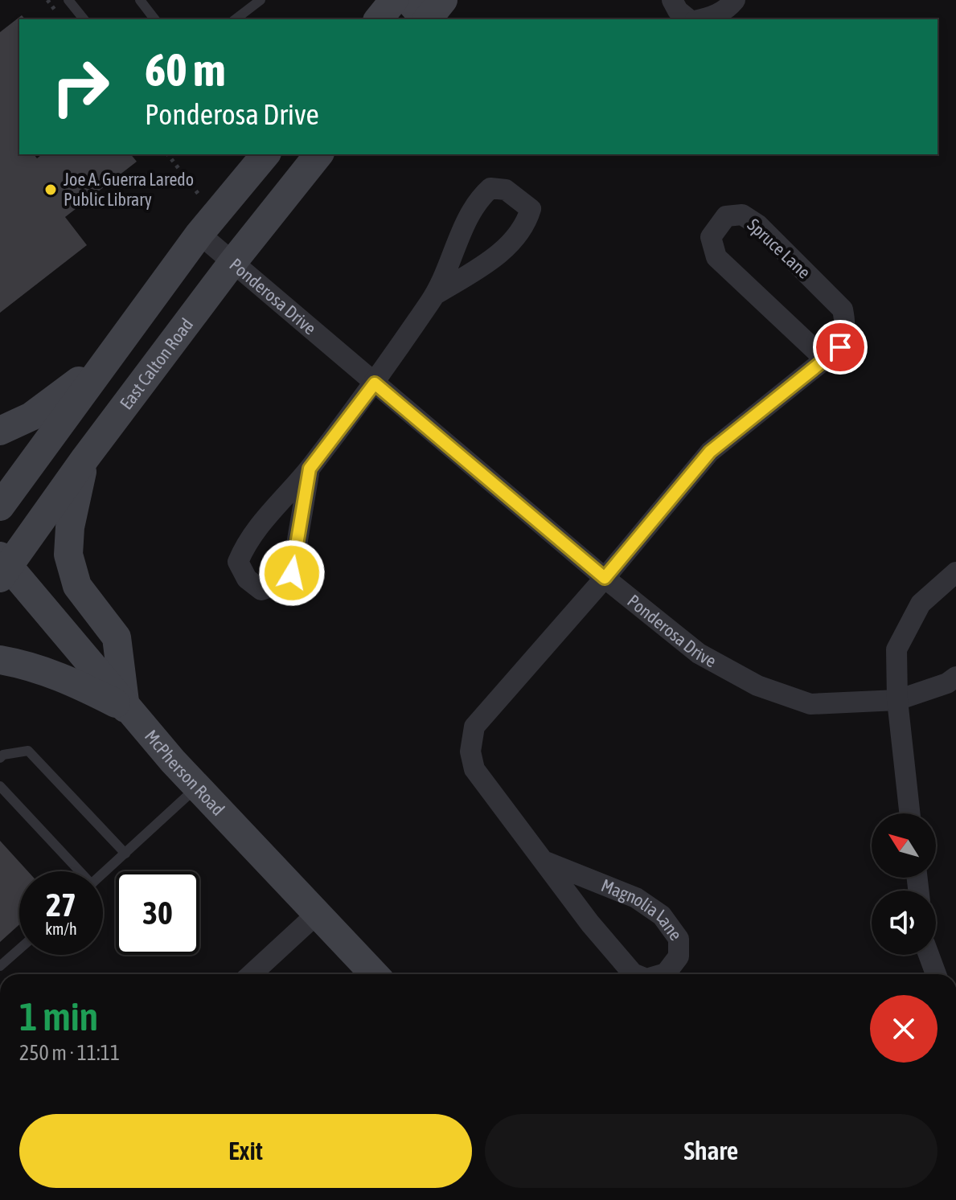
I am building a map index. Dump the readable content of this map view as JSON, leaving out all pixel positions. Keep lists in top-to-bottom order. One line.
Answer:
{"streets":{"main road":["East Calton Road","McPherson Road"],"street":["Spruce Lane","Ponderosa Drive","Magnolia Lane"]},"crossings":[["Spruce Lane","Ponderosa Drive"],["Spruce Lane","Magnolia Lane"],["Ponderosa Drive","East Calton Road"],["Ponderosa Drive","Magnolia Lane"],["East Calton Road","McPherson Road"]],"places":["Joe A. Guerra Laredo Public Library"],"north":"top left","page":{"turn":["60 m","Ponderosa Drive"],"speed":"27 km/h","limit":"30","heading":["1 min","250 m · 11:11"],"buttons":["Exit","Share"]}}
